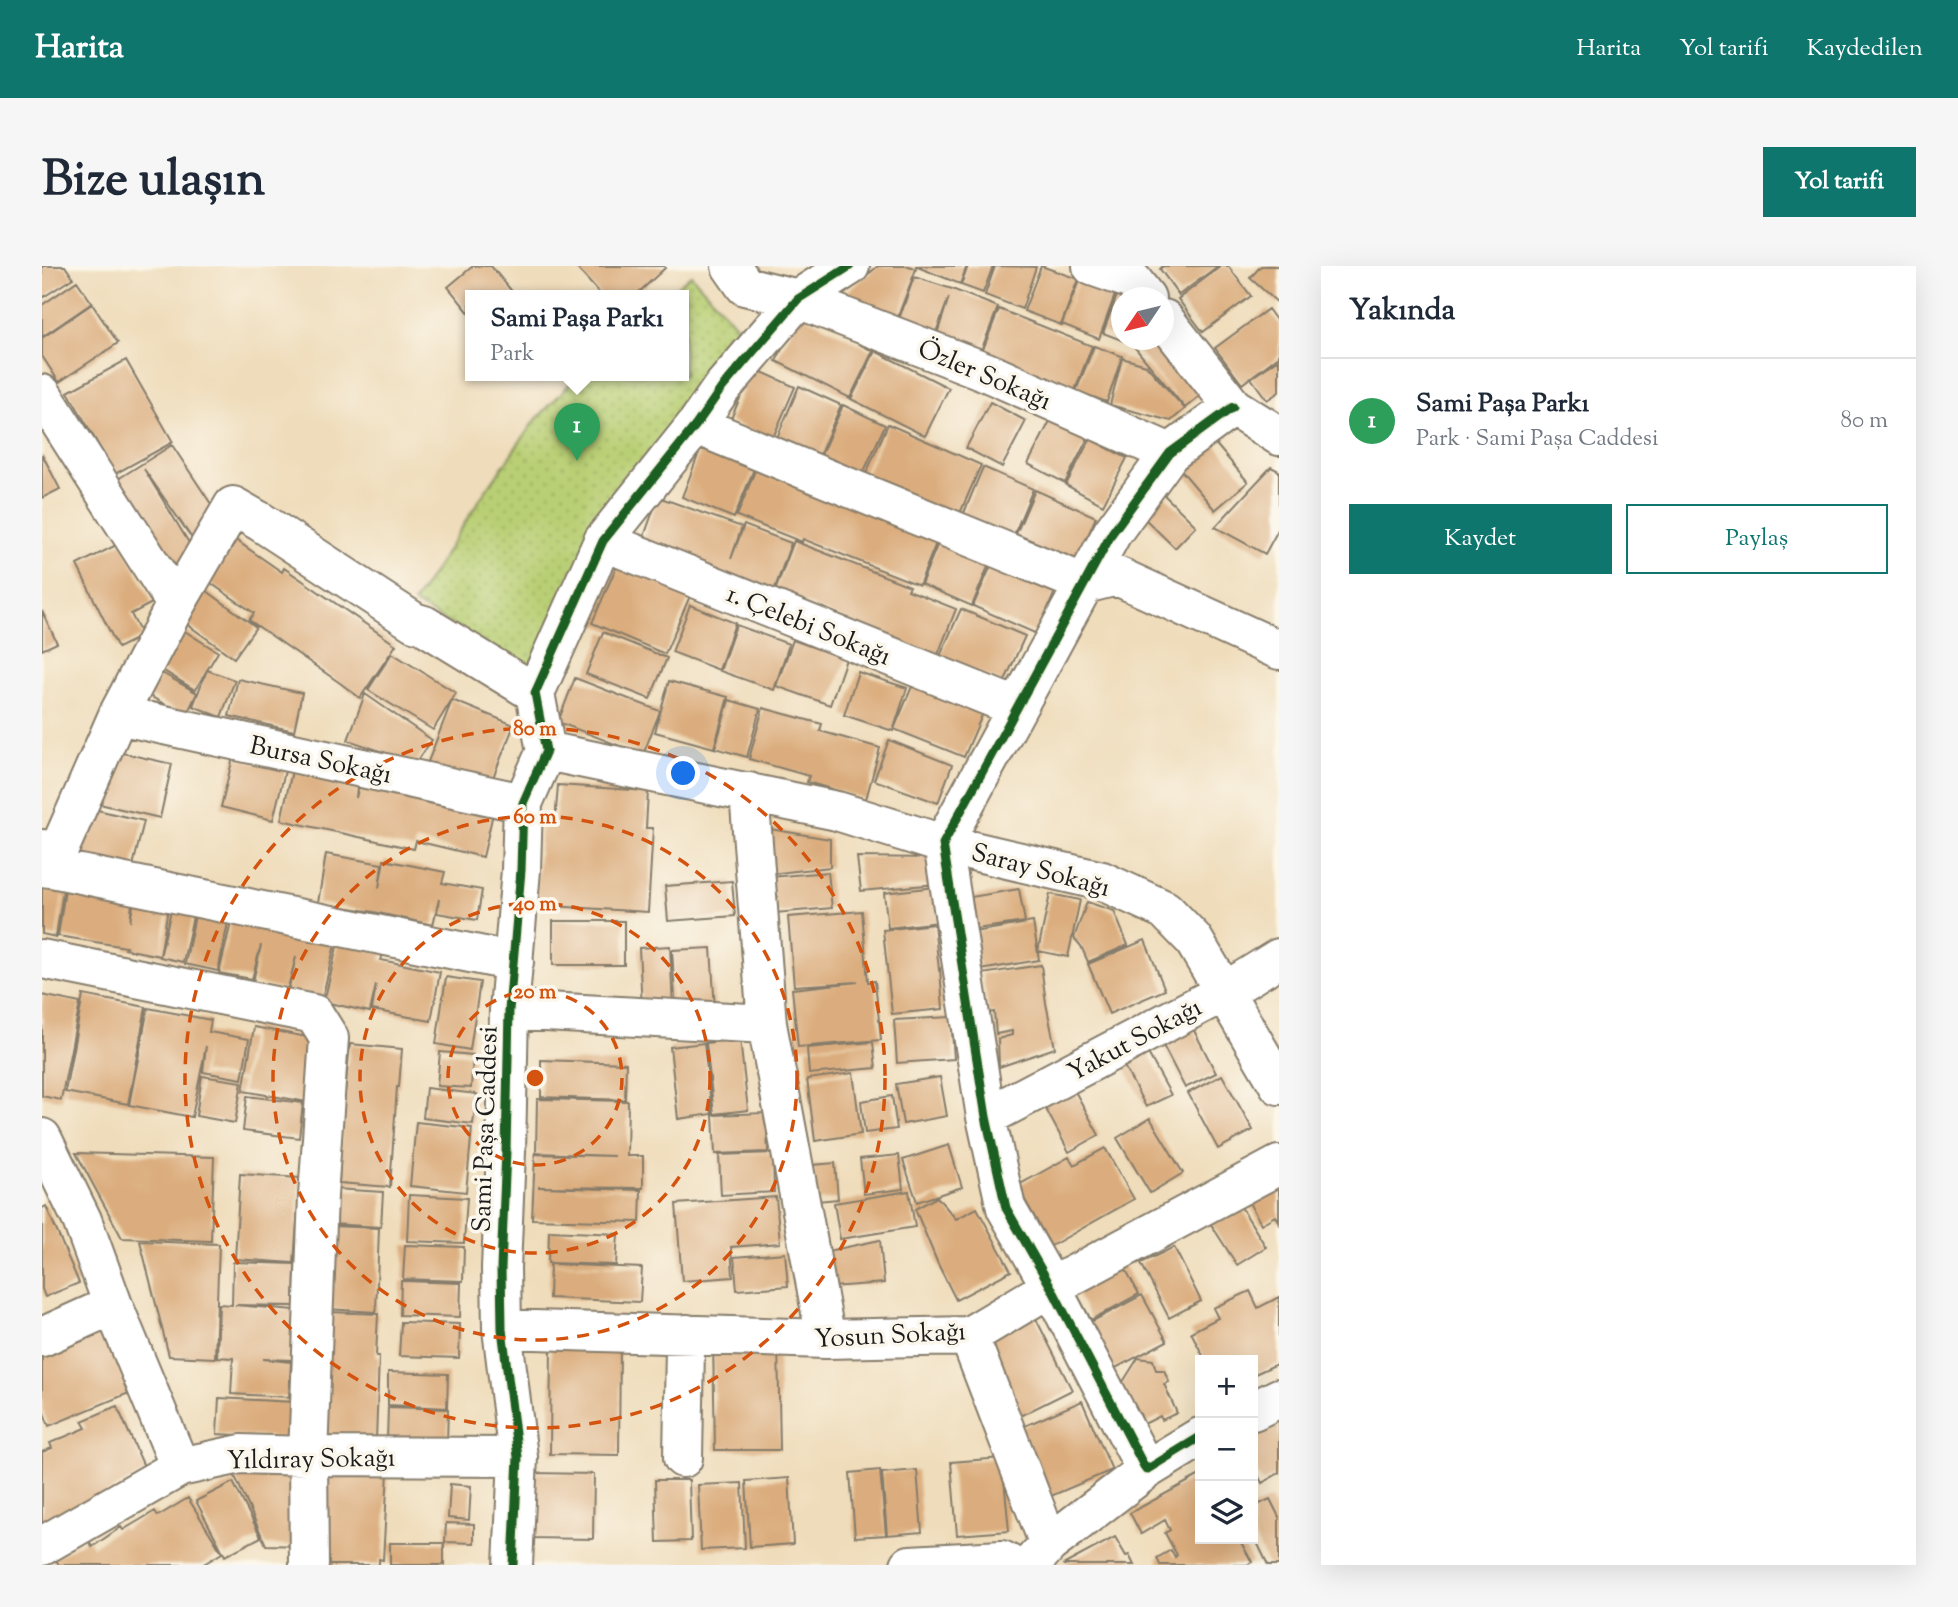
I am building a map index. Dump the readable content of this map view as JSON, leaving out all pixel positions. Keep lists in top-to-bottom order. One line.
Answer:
{"streets":{"street":["Özler Sokağı","1. Çelebi Sokağı","Bursa Sokağı","Saray Sokağı","Yakut Sokağı","Sami Paşa Caddesi","Yosun Sokağı","Yıldıray Sokağı"]},"crossings":[["Bursa Sokağı","Sami Paşa Caddesi"],["Saray Sokağı","Yakut Sokağı"],["Saray Sokağı","Sami Paşa Caddesi"],["Sami Paşa Caddesi","Yosun Sokağı"],["Sami Paşa Caddesi","Yıldıray Sokağı"]],"north":"bottom left","page":{"header":"Harita","nav":["Harita","Yol tarifi","Kaydedilen"],"title":"Bize ulaşın","buttons":["Yol tarifi",["Kaydet","Paylaş"]],"heading":"Yakında","popup":["Sami Paşa Parkı","Park"],"list":[{"mark":"1","name":"Sami Paşa Parkı","note":"Park · Sami Paşa Caddesi","value":"80 m"}],"pins":"1","map_buttons":["+","−"]},"rings":["80 m","60 m","40 m","20 m"]}
